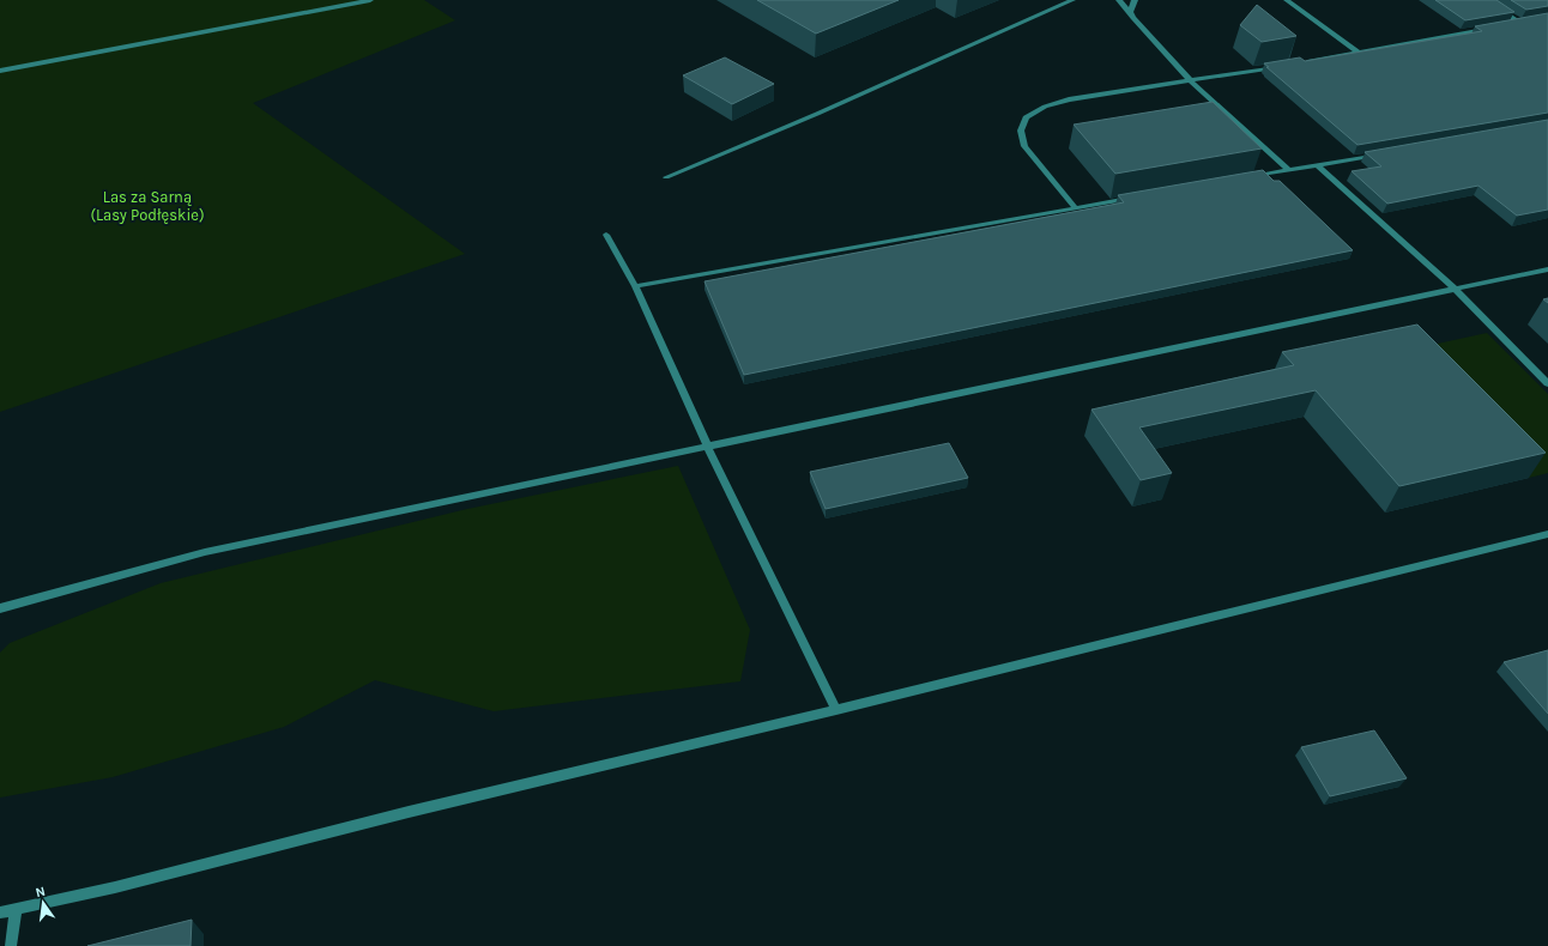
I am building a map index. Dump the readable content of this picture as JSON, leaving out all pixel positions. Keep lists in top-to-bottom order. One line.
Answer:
{"parks":["Las za Sarną (Lasy Podłęskie)"],"north":"top"}
